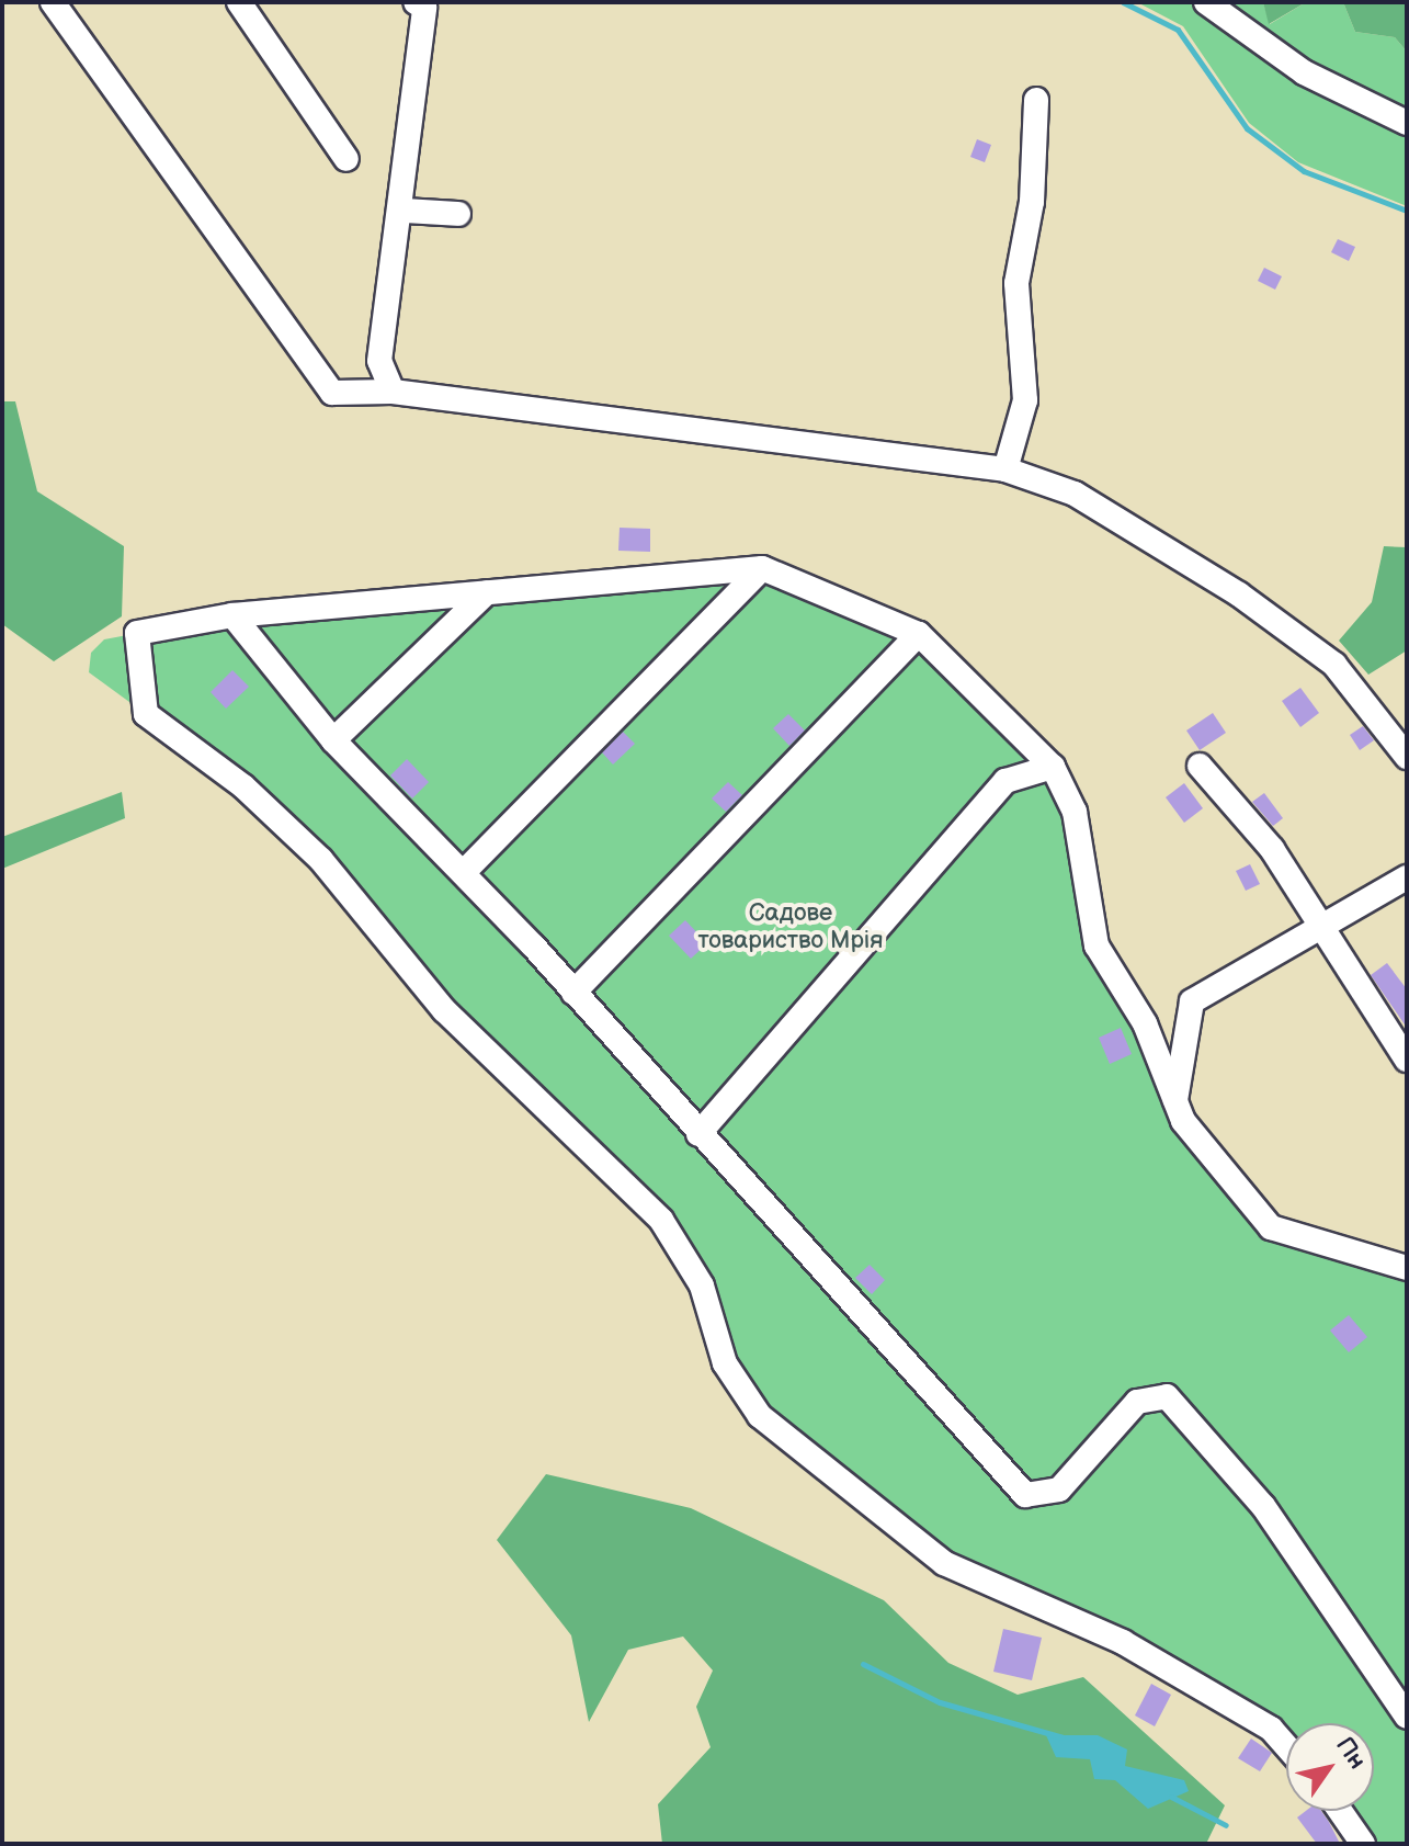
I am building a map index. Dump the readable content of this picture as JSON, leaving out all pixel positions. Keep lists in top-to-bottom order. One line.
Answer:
{"parks":["Садове товариство Мрія"],"north":"top right"}
